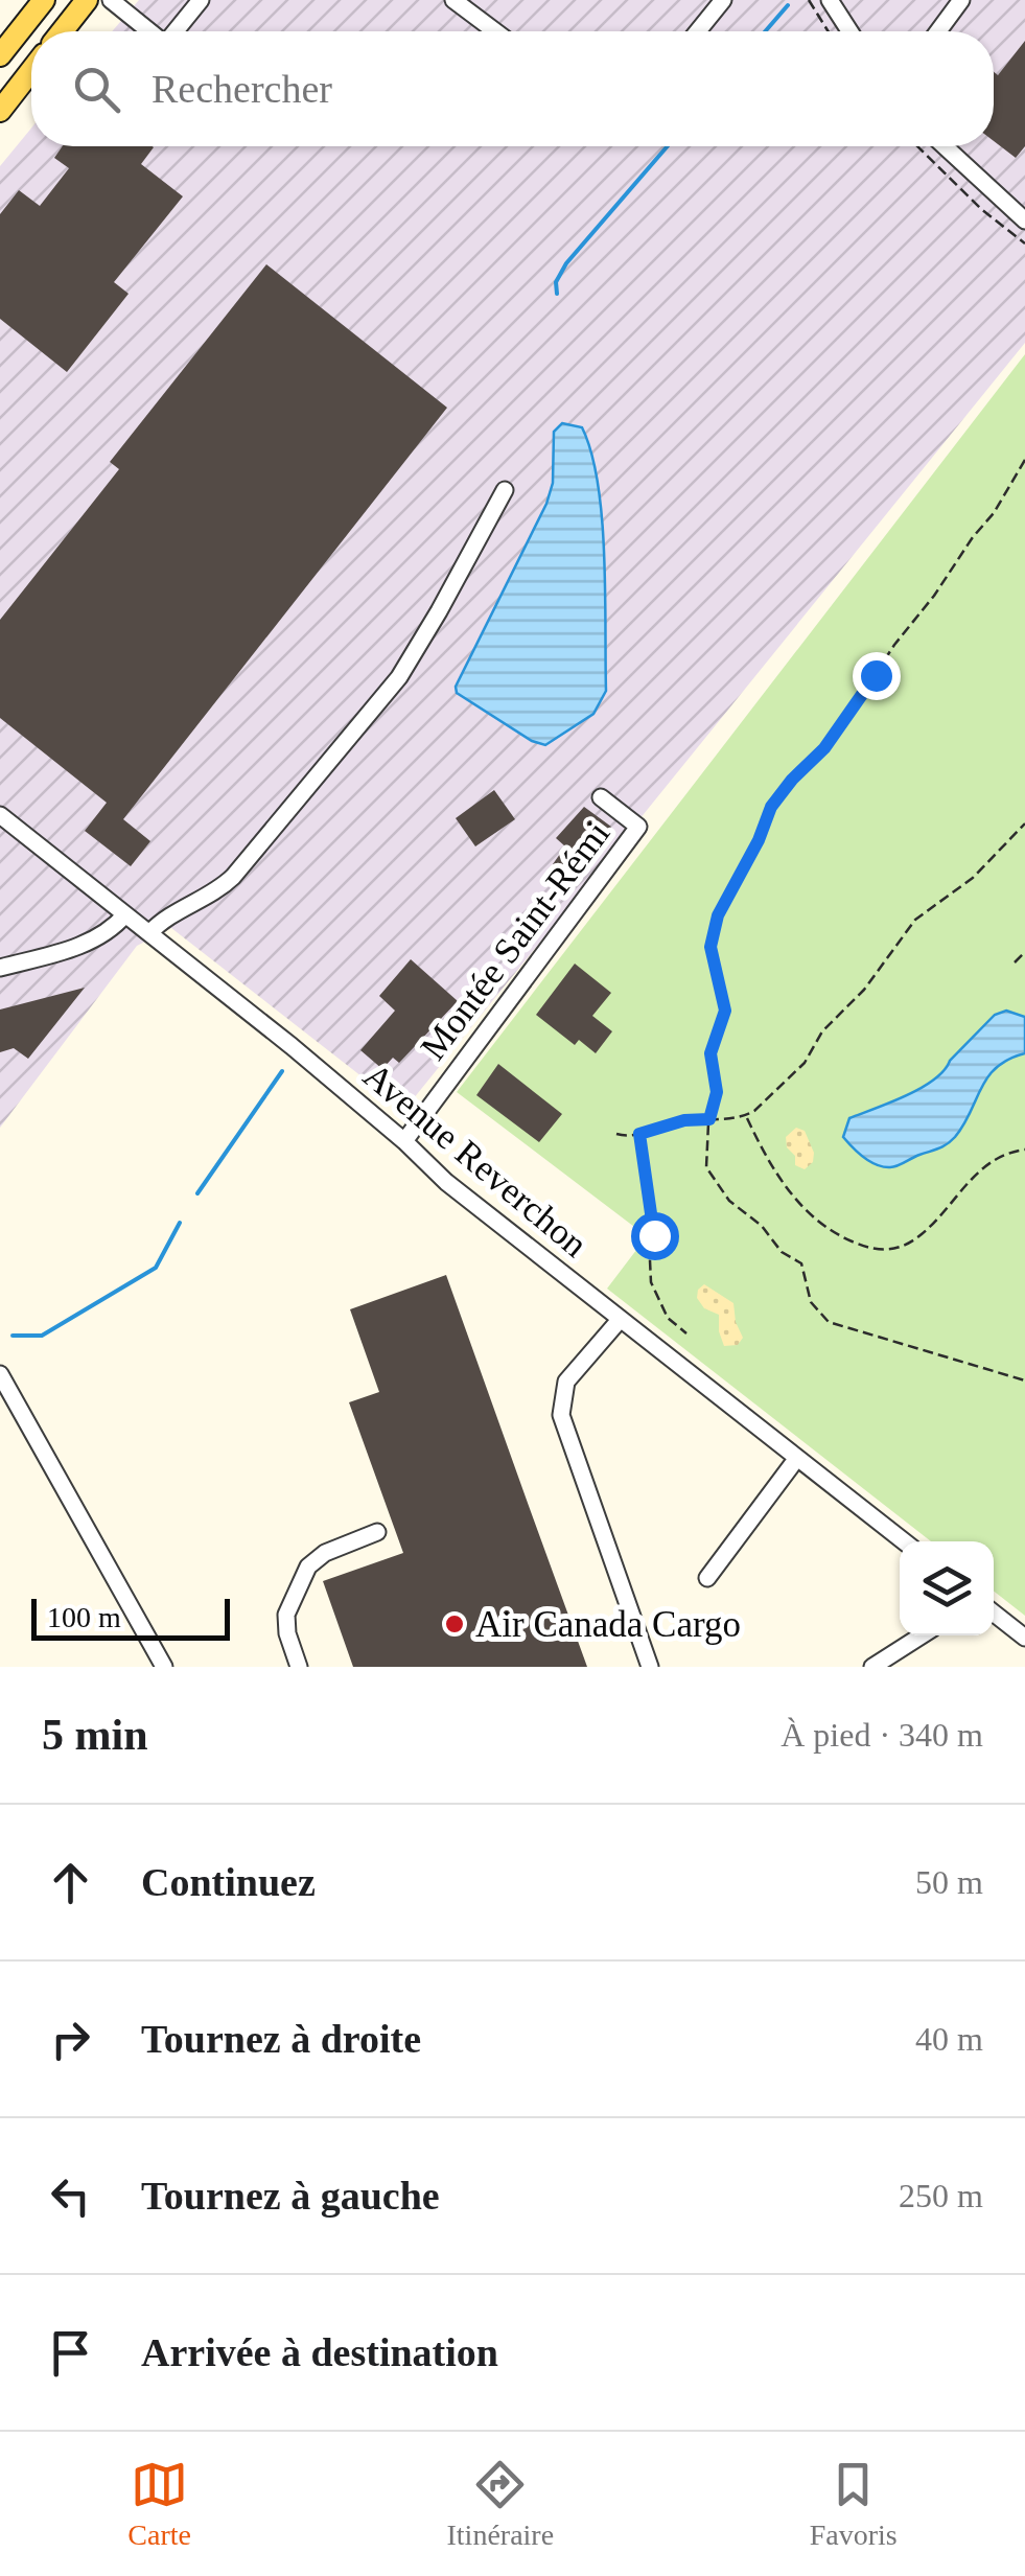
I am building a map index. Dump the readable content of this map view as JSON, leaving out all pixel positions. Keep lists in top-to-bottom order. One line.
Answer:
{"streets":{"street":["Montée Saint-Rémi","Avenue Reverchon"]},"crossings":[["Montée Saint-Rémi","Avenue Reverchon"]],"places":["Air Canada Cargo"],"scale_bar":"100 m","page":{"search":"Rechercher","scale":"100 m","heading":["5 min","À pied · 340 m"],"list":[["Continuez","50 m"],["Tournez à droite","40 m"],["Tournez à gauche","250 m"],"Arrivée à destination"],"nav":["Carte","Itinéraire","Favoris"]}}
